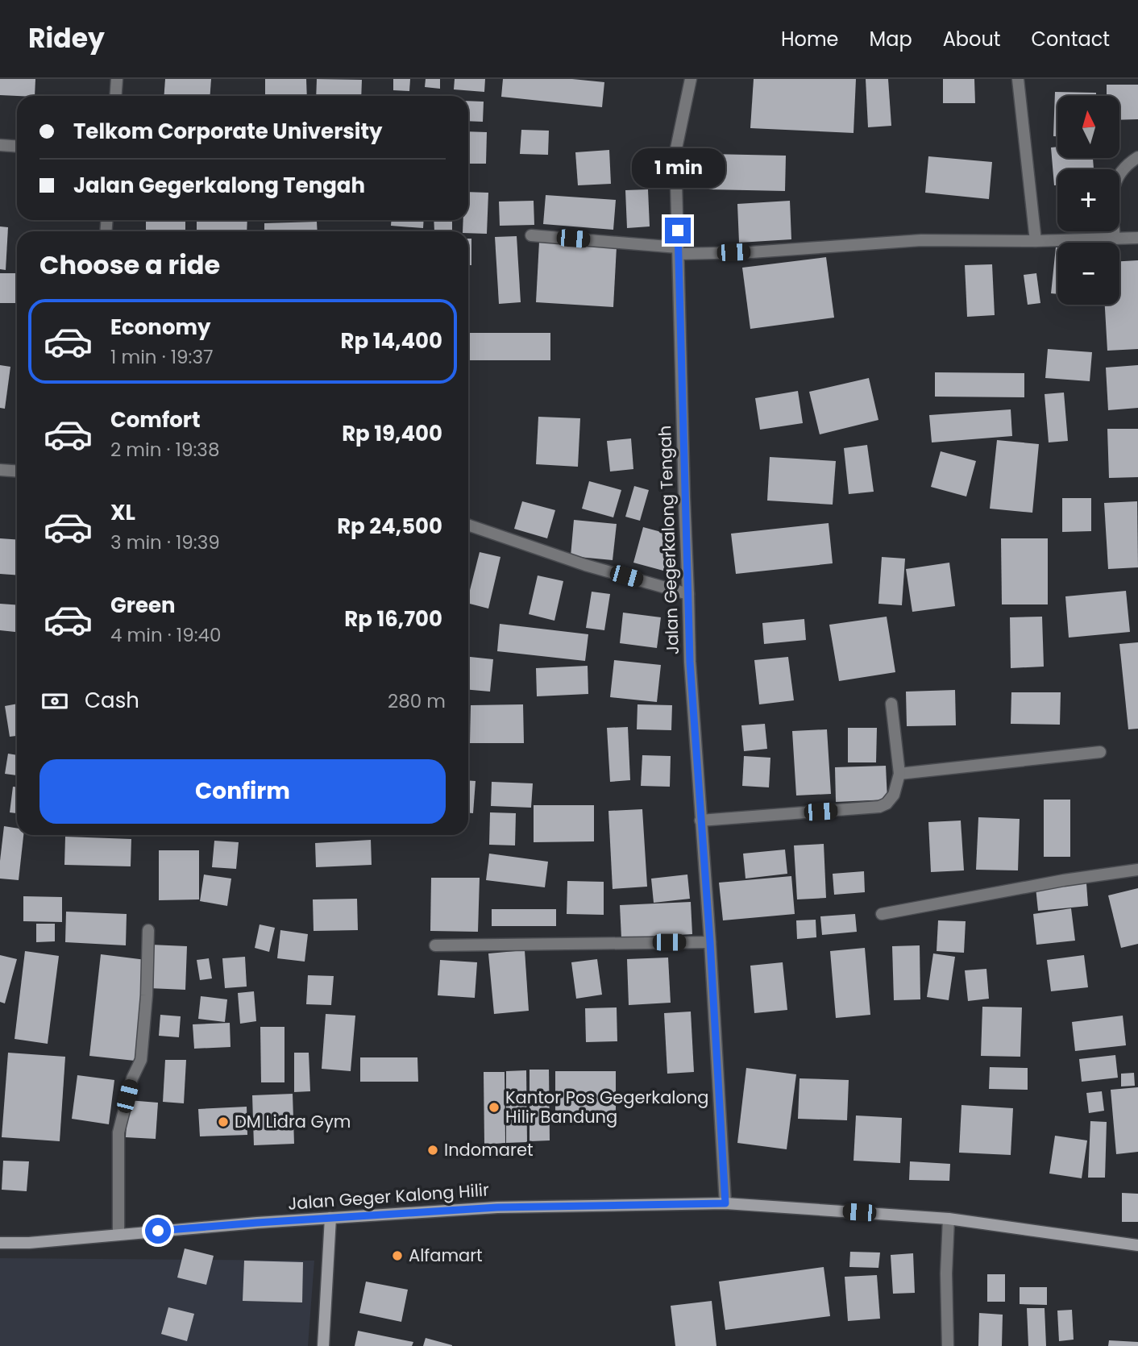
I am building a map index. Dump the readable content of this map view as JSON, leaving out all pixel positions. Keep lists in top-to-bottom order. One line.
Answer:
{"streets":{"main road":["Jalan Geger Kalong Hilir"],"street":["Jalan Gegerkalong Tengah"]},"crossings":[["Jalan Gegerkalong Tengah","Jalan Geger Kalong Hilir"]],"places":["Kantor Pos Gegerkalong Hilir Bandung","DM Lidra Gym","Indomaret","Alfamart"],"north":"top","page":{"header":"Ridey","nav":["Home","Map","About","Contact"],"map_buttons":["+","−"],"banner":["Telkom Corporate University","Jalan Gegerkalong Tengah"],"bubble":"1 min","heading":"Choose a ride","list":[{"name":"Economy","note":"1 min · 19:37","value":"Rp 14,400"},{"name":"Comfort","note":"2 min · 19:38","value":"Rp 19,400"},{"name":"XL","note":"3 min · 19:39","value":"Rp 24,500"},{"name":"Green","note":"4 min · 19:40","value":"Rp 16,700"}],"pay":["Cash","280 m"],"buttons":"Confirm"}}
